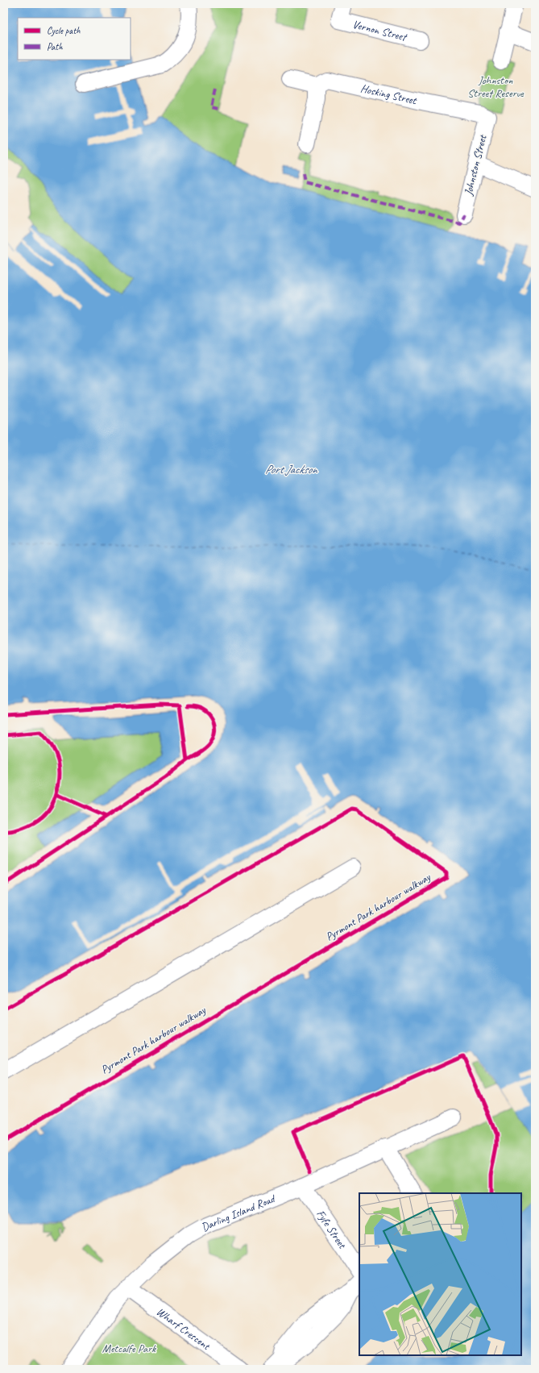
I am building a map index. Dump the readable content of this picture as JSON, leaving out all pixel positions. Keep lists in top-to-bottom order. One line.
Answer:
{"streets":{"street":["Vernon Street","Hosking Street","Johnston Street","Darling Island Road","Fyfe Street","Wharf Crescent"],"cycle path":["Pyrmont Park harbour walkway"]},"crossings":[["Hosking Street","Johnston Street"],["Darling Island Road","Fyfe Street"],["Darling Island Road","Wharf Crescent"]],"water":["Port Jackson"],"parks":["Johnston Street Reserve","Metcalfe Park"],"legend":["Cycle path","Path"]}
